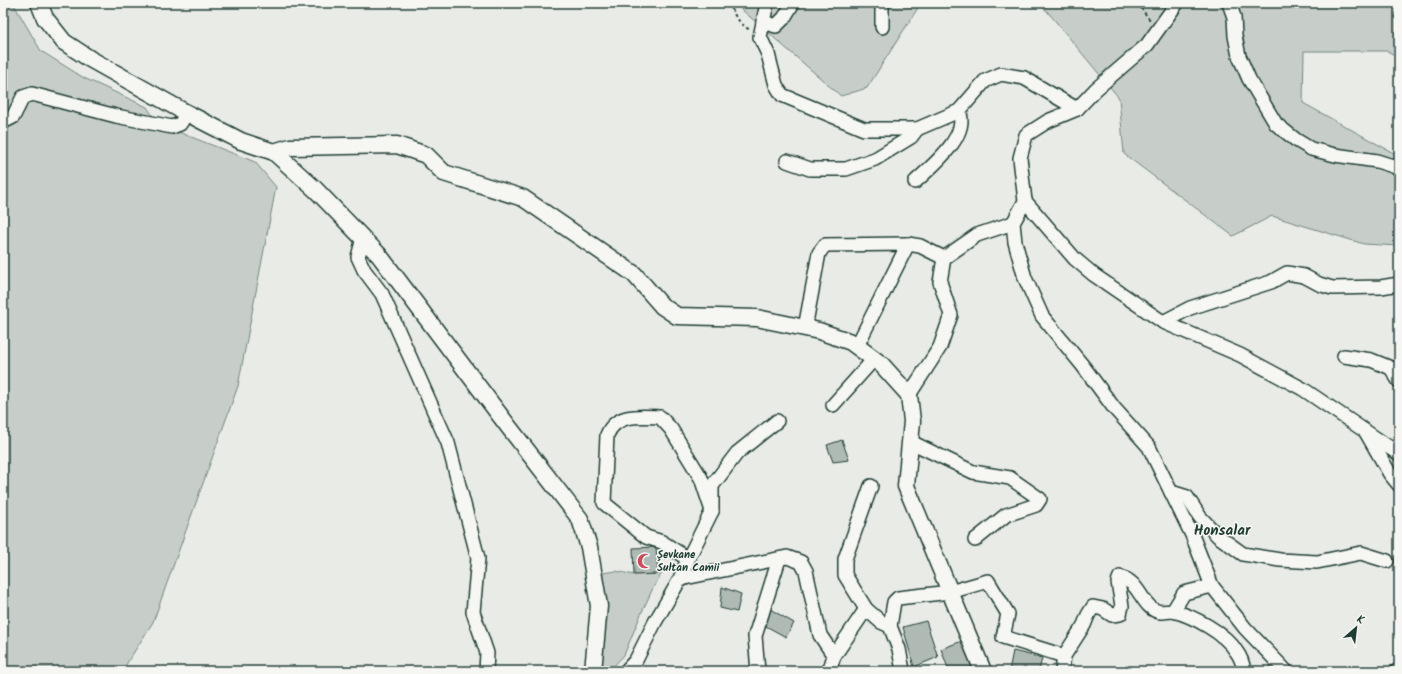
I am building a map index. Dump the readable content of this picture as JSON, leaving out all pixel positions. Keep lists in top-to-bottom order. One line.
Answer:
{"districts":["Honsalar"],"places":{"mosque":["Şevkane Sultan Camii"]},"north":"top right"}
